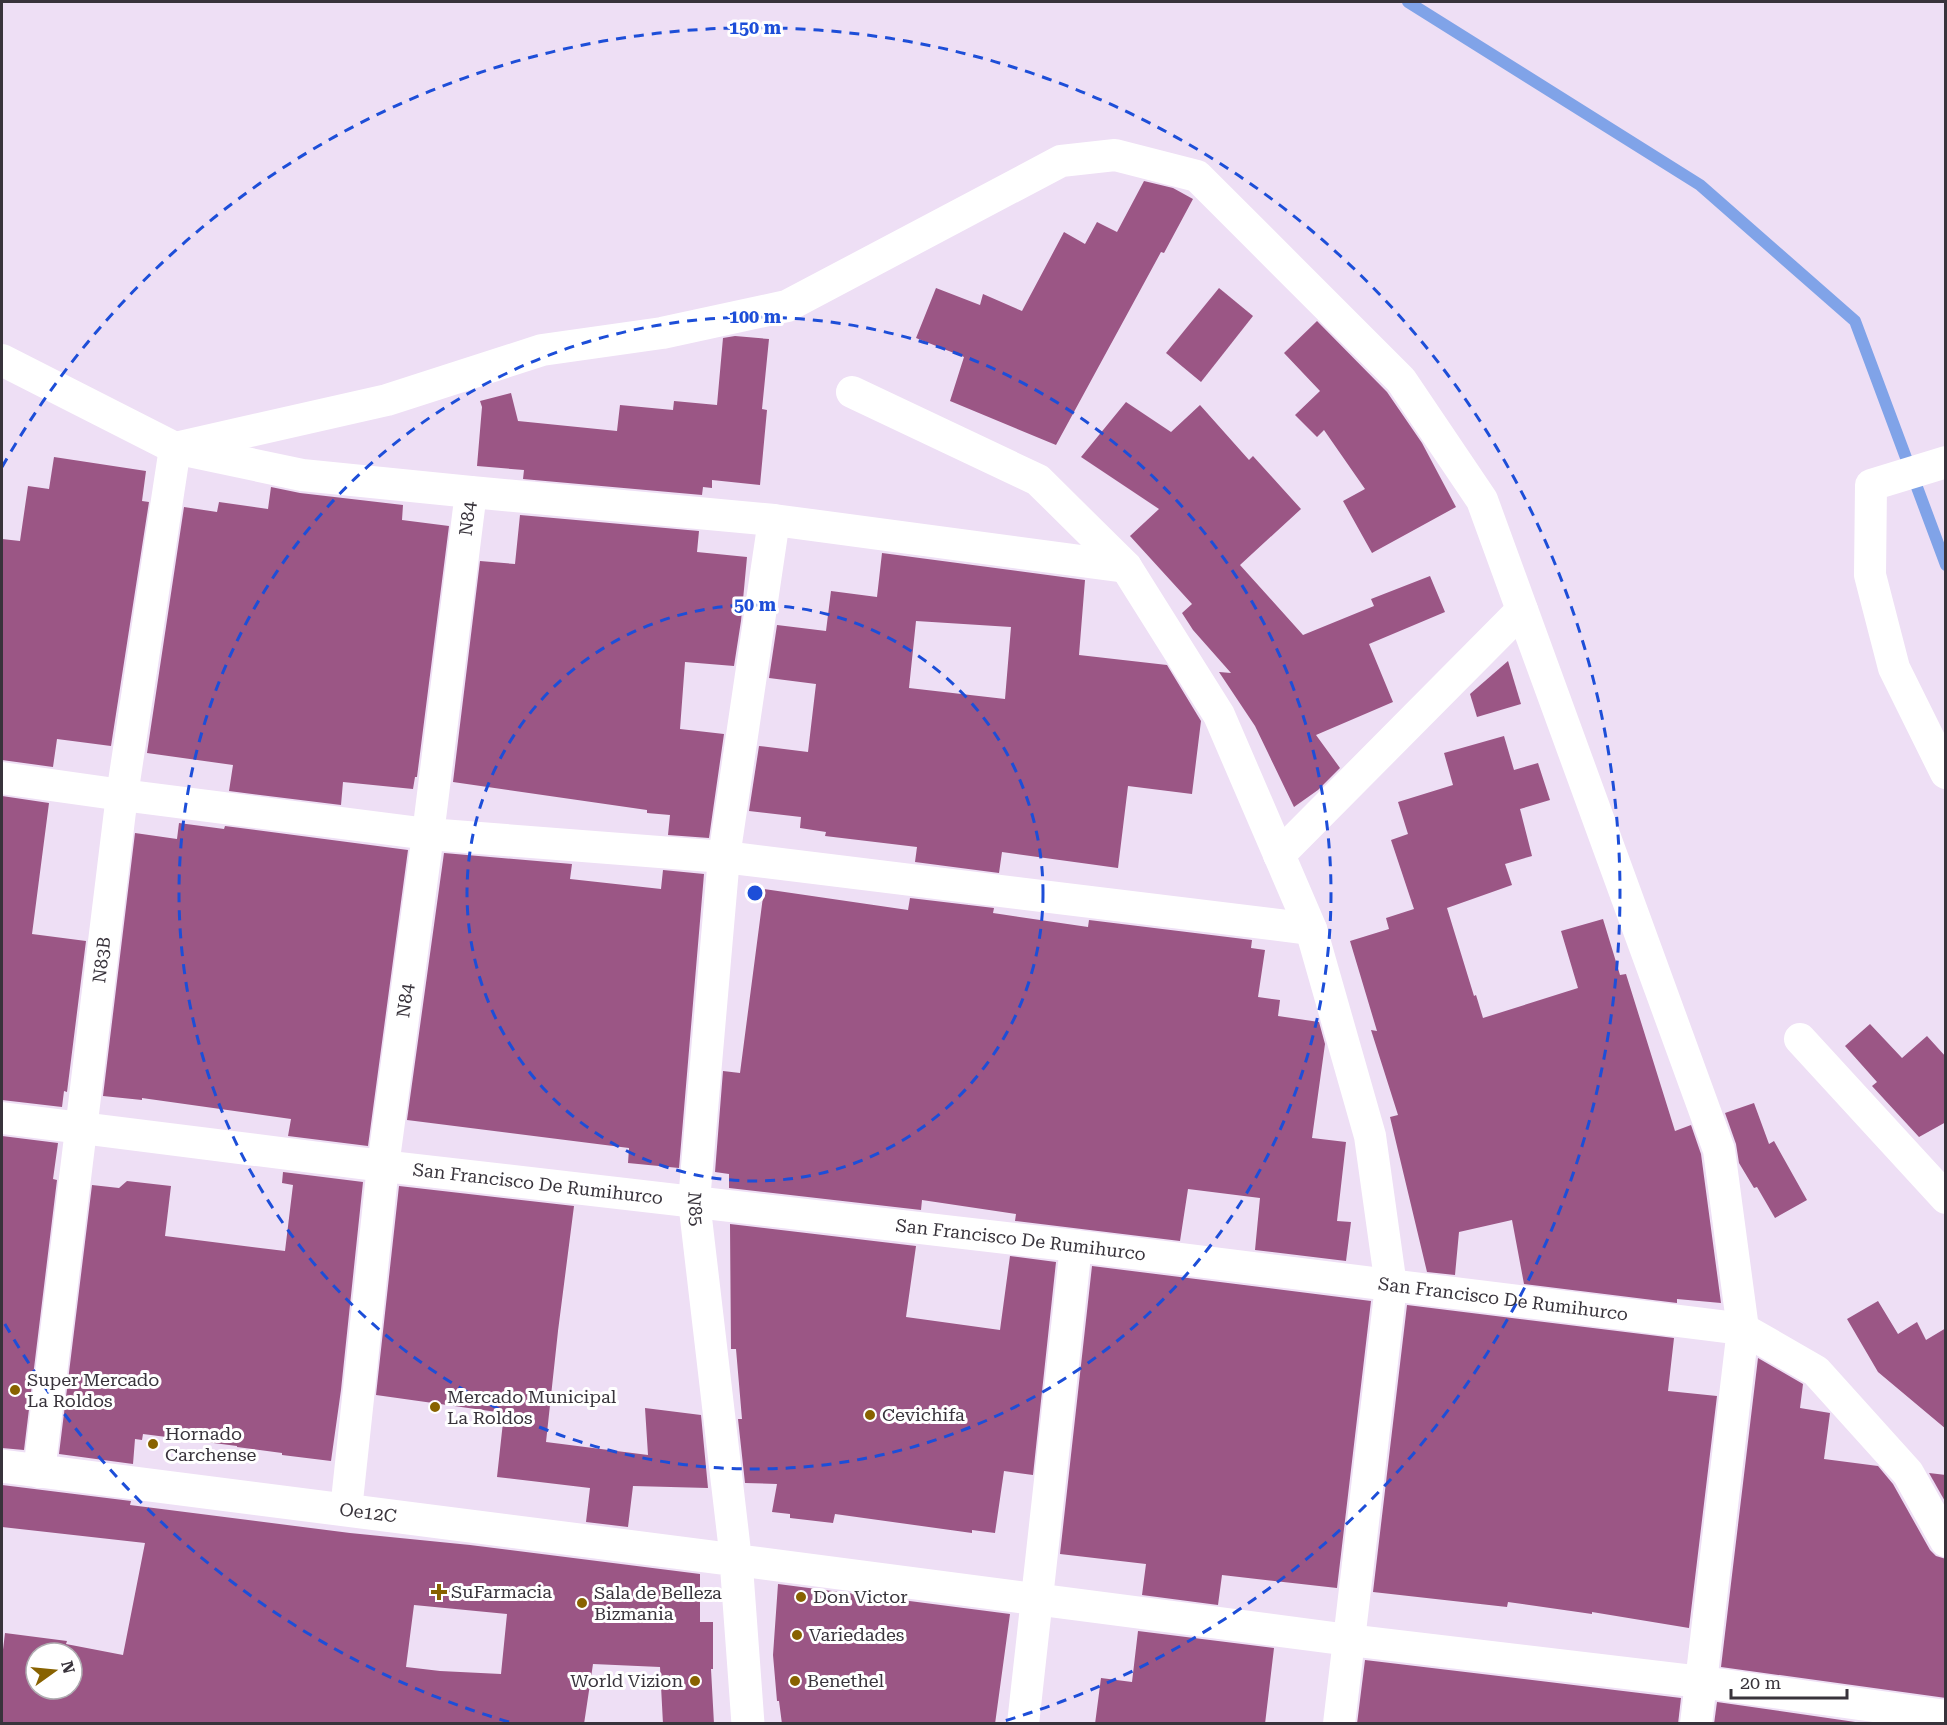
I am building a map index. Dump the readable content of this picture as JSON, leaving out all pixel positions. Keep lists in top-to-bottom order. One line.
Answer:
{"streets":{"main road":["Oe12C"],"street":["N84","N83B","San Francisco De Rumihurco","N85"]},"crossings":[["N84","San Francisco De Rumihurco"],["N84","Oe12C"],["N83B","San Francisco De Rumihurco"],["N83B","Oe12C"],["San Francisco De Rumihurco","N85"],["N85","Oe12C"]],"places":{"other":["Super Mercado La Roldos","Mercado Municipal La Roldos","Cevichifa","Hornado Carchense","Don Victor","Sala de Belleza Bizmania","Variedades","World Vizion","Benethel"],"health":["SuFarmacia"]},"scale_bar":"20 m","north":"right","rings":["150 m","100 m","50 m"]}
